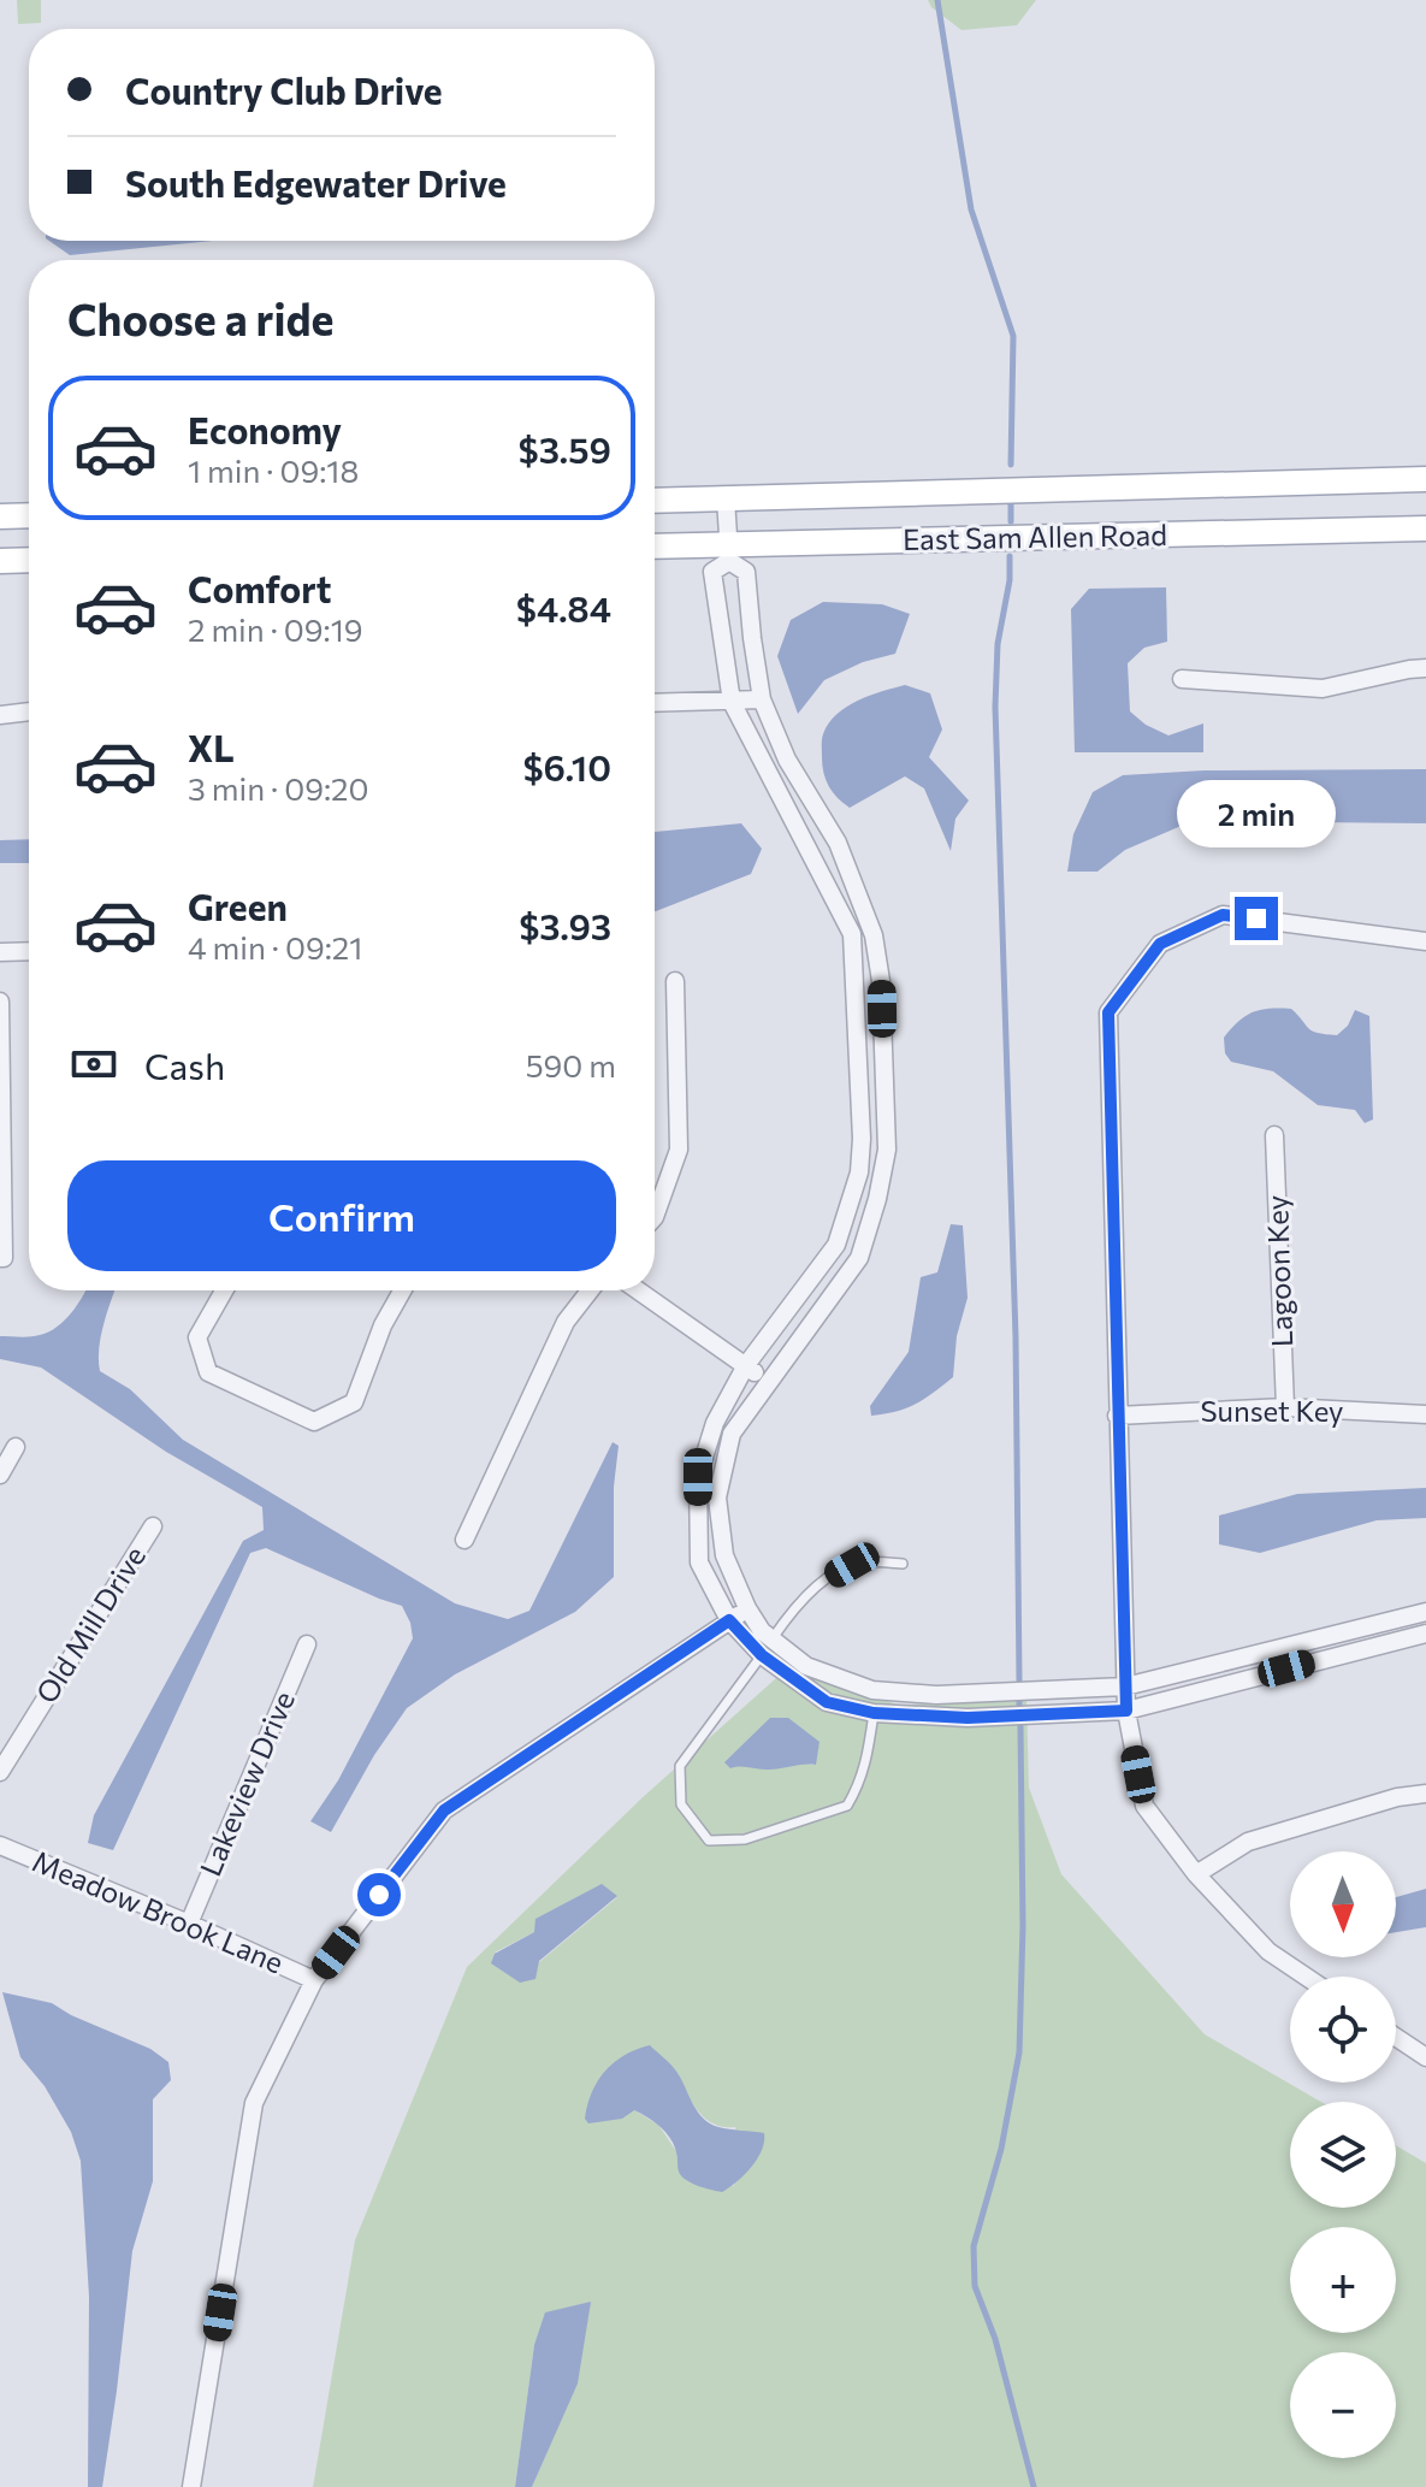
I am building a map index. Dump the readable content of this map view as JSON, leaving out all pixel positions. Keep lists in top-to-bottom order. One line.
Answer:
{"streets":{"main road":["East Sam Allen Road"],"street":["Lagoon Key","Sunset Key","Old Mill Drive","Lakeview Drive","Meadow Brook Lane"]},"crossings":[["Lagoon Key","Sunset Key"],["Lakeview Drive","Meadow Brook Lane"]],"north":"bottom","page":{"banner":["Country Club Drive","South Edgewater Drive"],"heading":"Choose a ride","list":[{"name":"Economy","note":"1 min · 09:18","value":"$3.59"},{"name":"Comfort","note":"2 min · 09:19","value":"$4.84"},{"name":"XL","note":"3 min · 09:20","value":"$6.10"},{"name":"Green","note":"4 min · 09:21","value":"$3.93"}],"bubble":"2 min","pay":["Cash","590 m"],"buttons":"Confirm","map_buttons":["+","−"]}}
